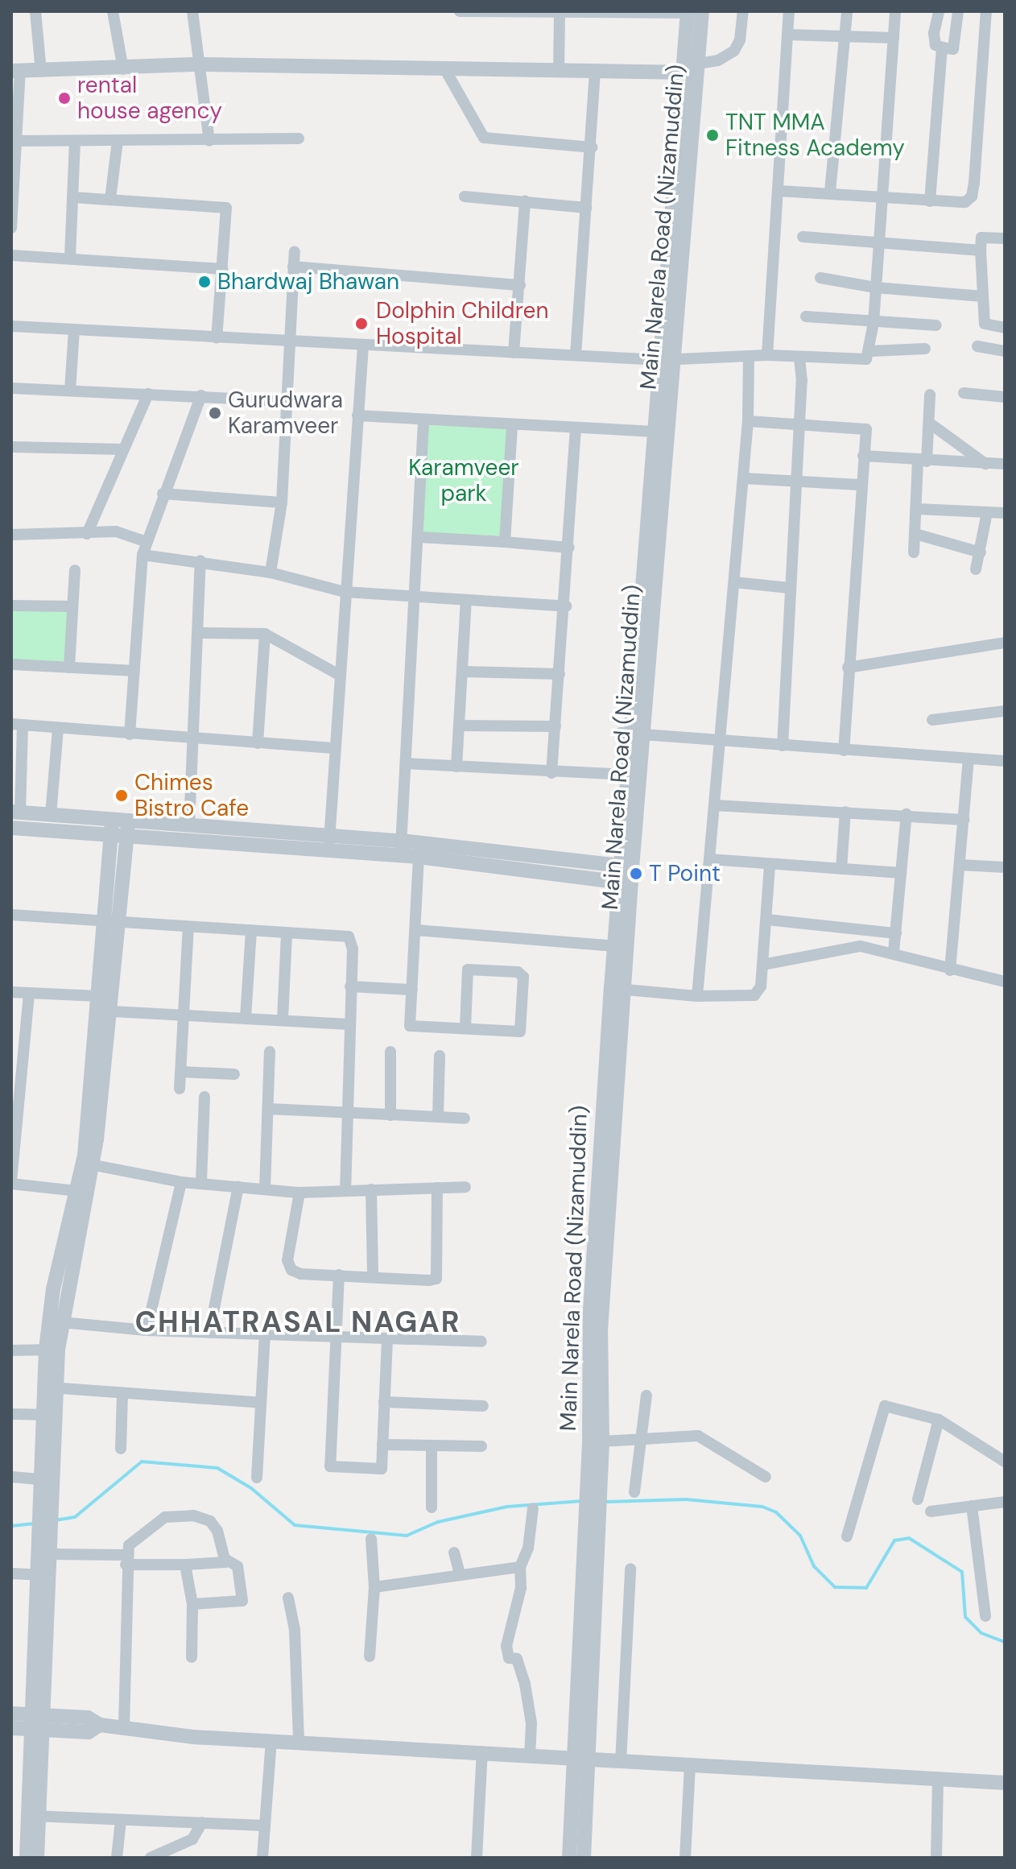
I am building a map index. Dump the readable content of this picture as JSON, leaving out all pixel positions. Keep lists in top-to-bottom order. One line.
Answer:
{"streets":{"street":["Main Narela Road (Nizamuddin)"]},"districts":["CHHATRASAL NAGAR"],"parks":["Karamveer park"],"places":["rental house agency","TNT MMA Fitness Academy","Bhardwaj Bhawan","Dolphin Children Hospital","Gurudwara Karamveer","Chimes Bistro Cafe","T Point"]}
